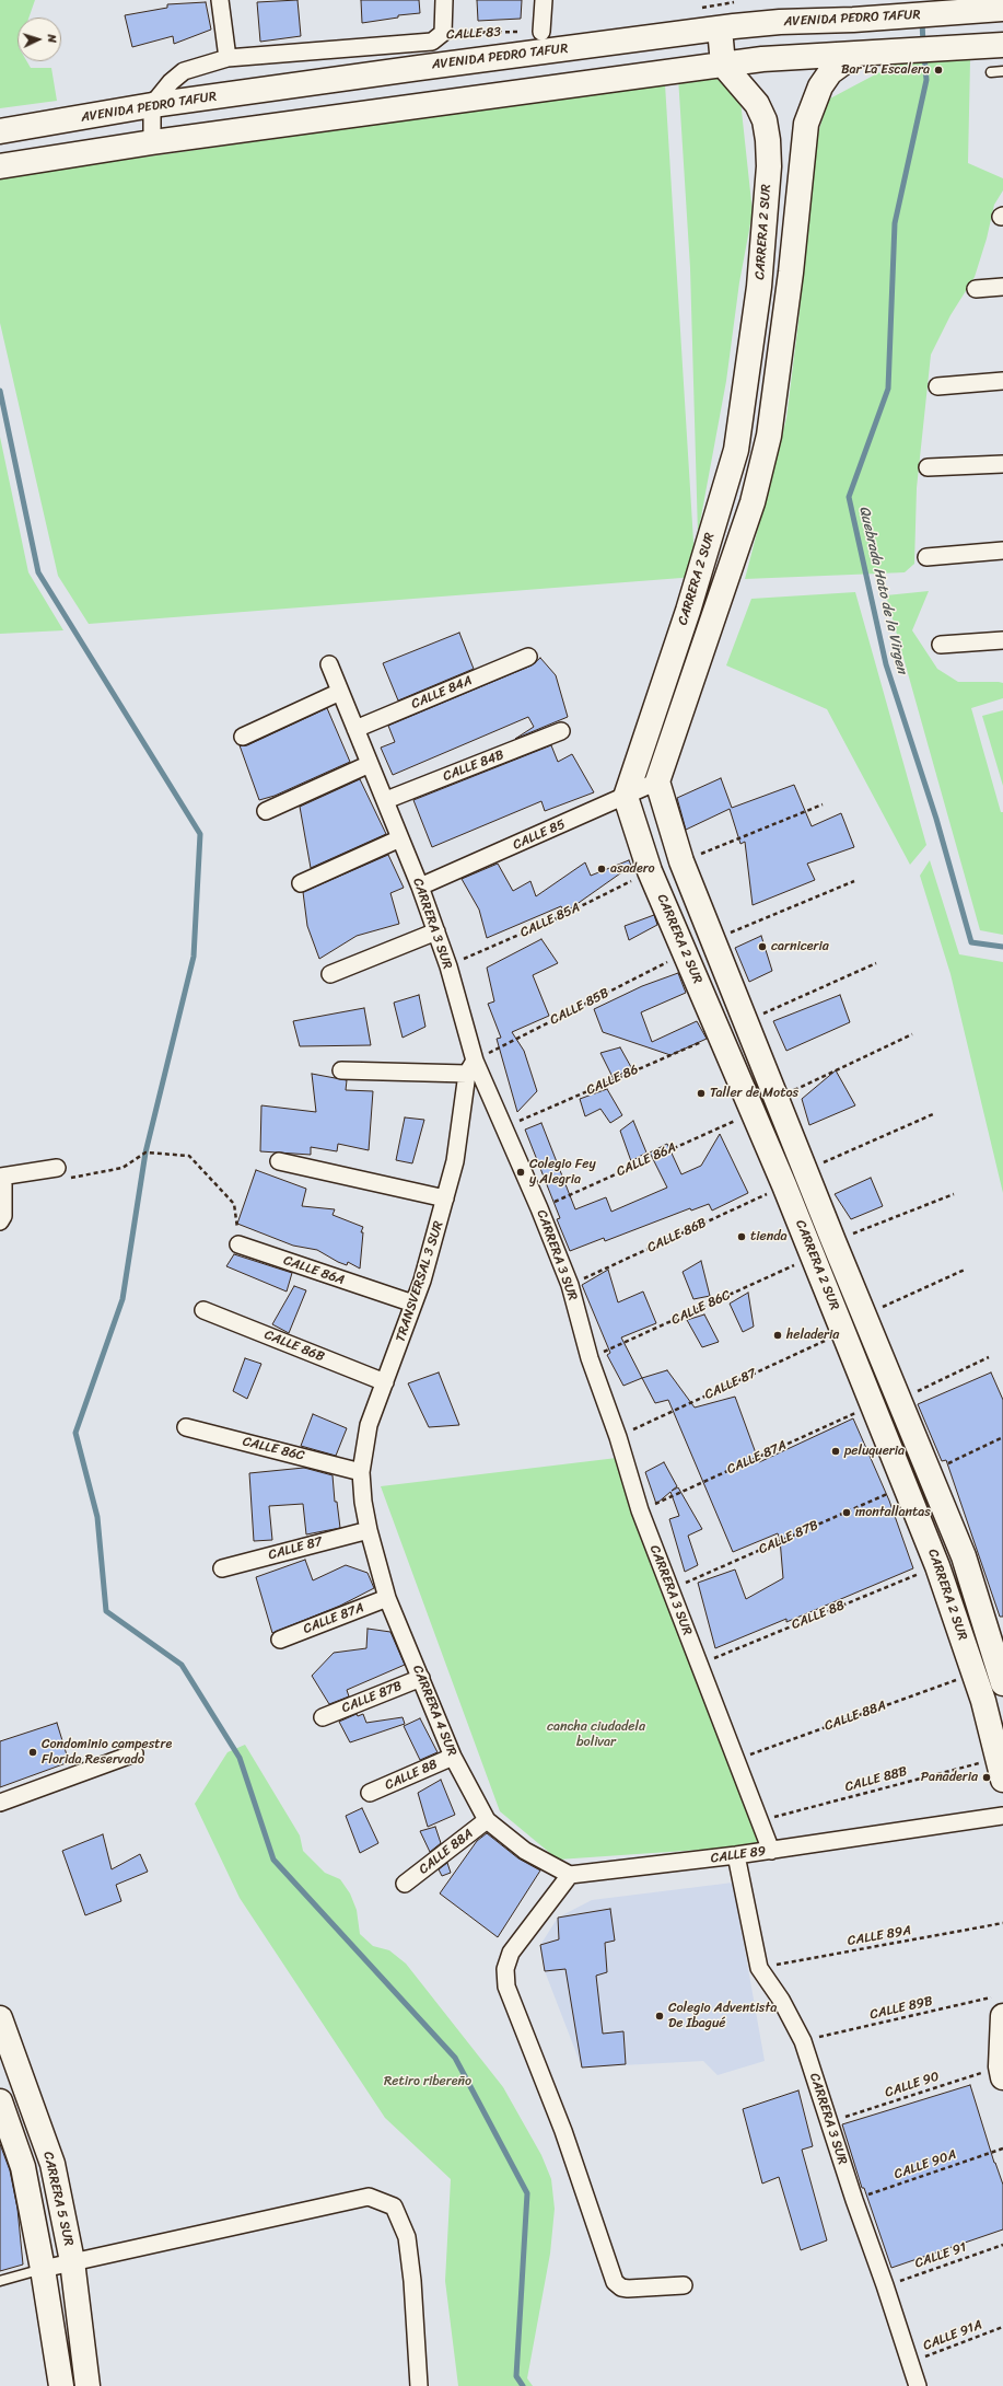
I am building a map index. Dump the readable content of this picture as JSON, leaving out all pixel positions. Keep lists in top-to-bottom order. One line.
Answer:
{"streets":{"street":["AVENIDA PEDRO TAFUR","CALLE 83","CARRERA 2 SUR","CALLE 84A","CALLE 84B","CALLE 85","CARRERA 3 SUR","CALLE 86A","CALLE 86B","TRANSVERSAL 3 SUR","CALLE 86C","CALLE 87","CALLE 87A","CALLE 87B","CALLE 88","CARRERA 4 SUR","CALLE 88A","CALLE 89","CARRERA 5 SUR"],"path":["CALLE 85A","CALLE 85B","CALLE 86","CALLE 88B","CALLE 89A","CALLE 89B","CALLE 90","CALLE 90A","CALLE 91","CALLE 91A"]},"crossings":[["AVENIDA PEDRO TAFUR","CALLE 83"],["CARRERA 2 SUR","CALLE 85"],["CARRERA 2 SUR","CALLE 85A"],["CARRERA 2 SUR","CALLE 85B"],["CARRERA 2 SUR","CALLE 86"],["CARRERA 2 SUR","CALLE 86A"],["CARRERA 2 SUR","CALLE 86B"],["CARRERA 2 SUR","CALLE 86C"],["CARRERA 2 SUR","CALLE 87"],["CARRERA 2 SUR","CALLE 87A"],["CARRERA 2 SUR","CALLE 87B"],["CARRERA 2 SUR","CALLE 88"],["CARRERA 2 SUR","CALLE 88A"],["CARRERA 2 SUR","CALLE 88B"],["CALLE 84A","CARRERA 3 SUR"],["CALLE 84B","CARRERA 3 SUR"],["CALLE 85","CARRERA 3 SUR"],["CALLE 85A","CARRERA 3 SUR"],["CARRERA 3 SUR","CALLE 85B"],["CARRERA 3 SUR","CALLE 86"],["CARRERA 3 SUR","CALLE 86A"],["CARRERA 3 SUR","CALLE 86B"],["CARRERA 3 SUR","TRANSVERSAL 3 SUR"],["CARRERA 3 SUR","CALLE 86C"],["CARRERA 3 SUR","CALLE 87"],["CARRERA 3 SUR","CALLE 87A"],["CARRERA 3 SUR","CALLE 87B"],["CARRERA 3 SUR","CALLE 88"],["CARRERA 3 SUR","CALLE 88A"],["CARRERA 3 SUR","CALLE 88B"],["CARRERA 3 SUR","CALLE 89"],["CARRERA 3 SUR","CALLE 89A"],["CARRERA 3 SUR","CALLE 89B"],["CARRERA 3 SUR","CALLE 90"],["CARRERA 3 SUR","CALLE 90A"],["CARRERA 3 SUR","CALLE 91"],["CARRERA 3 SUR","CALLE 91A"],["CALLE 85B","TRANSVERSAL 3 SUR"],["CALLE 86A","TRANSVERSAL 3 SUR"],["CALLE 86B","TRANSVERSAL 3 SUR"],["TRANSVERSAL 3 SUR","CALLE 86C"],["TRANSVERSAL 3 SUR","CARRERA 4 SUR"],["CALLE 87","CARRERA 4 SUR"],["CALLE 87A","CARRERA 4 SUR"],["CALLE 87B","CARRERA 4 SUR"],["CALLE 88","CARRERA 4 SUR"],["CARRERA 4 SUR","CALLE 88A"],["CARRERA 4 SUR","CALLE 89"]],"water":["Quebrada Hato de la Virgen"],"parks":["cancha ciudadela bolivar","Retiro ribereño"],"places":["Bar La Escalera","asadero","carniceria","Taller de Motos","Colegio Fey y Alegria","tienda","heladeria","peluqueria","montallantas","Condominio campestre Florida Reservado","Panaderia","Colegio Adventista De Ibagué"],"north":"right"}
